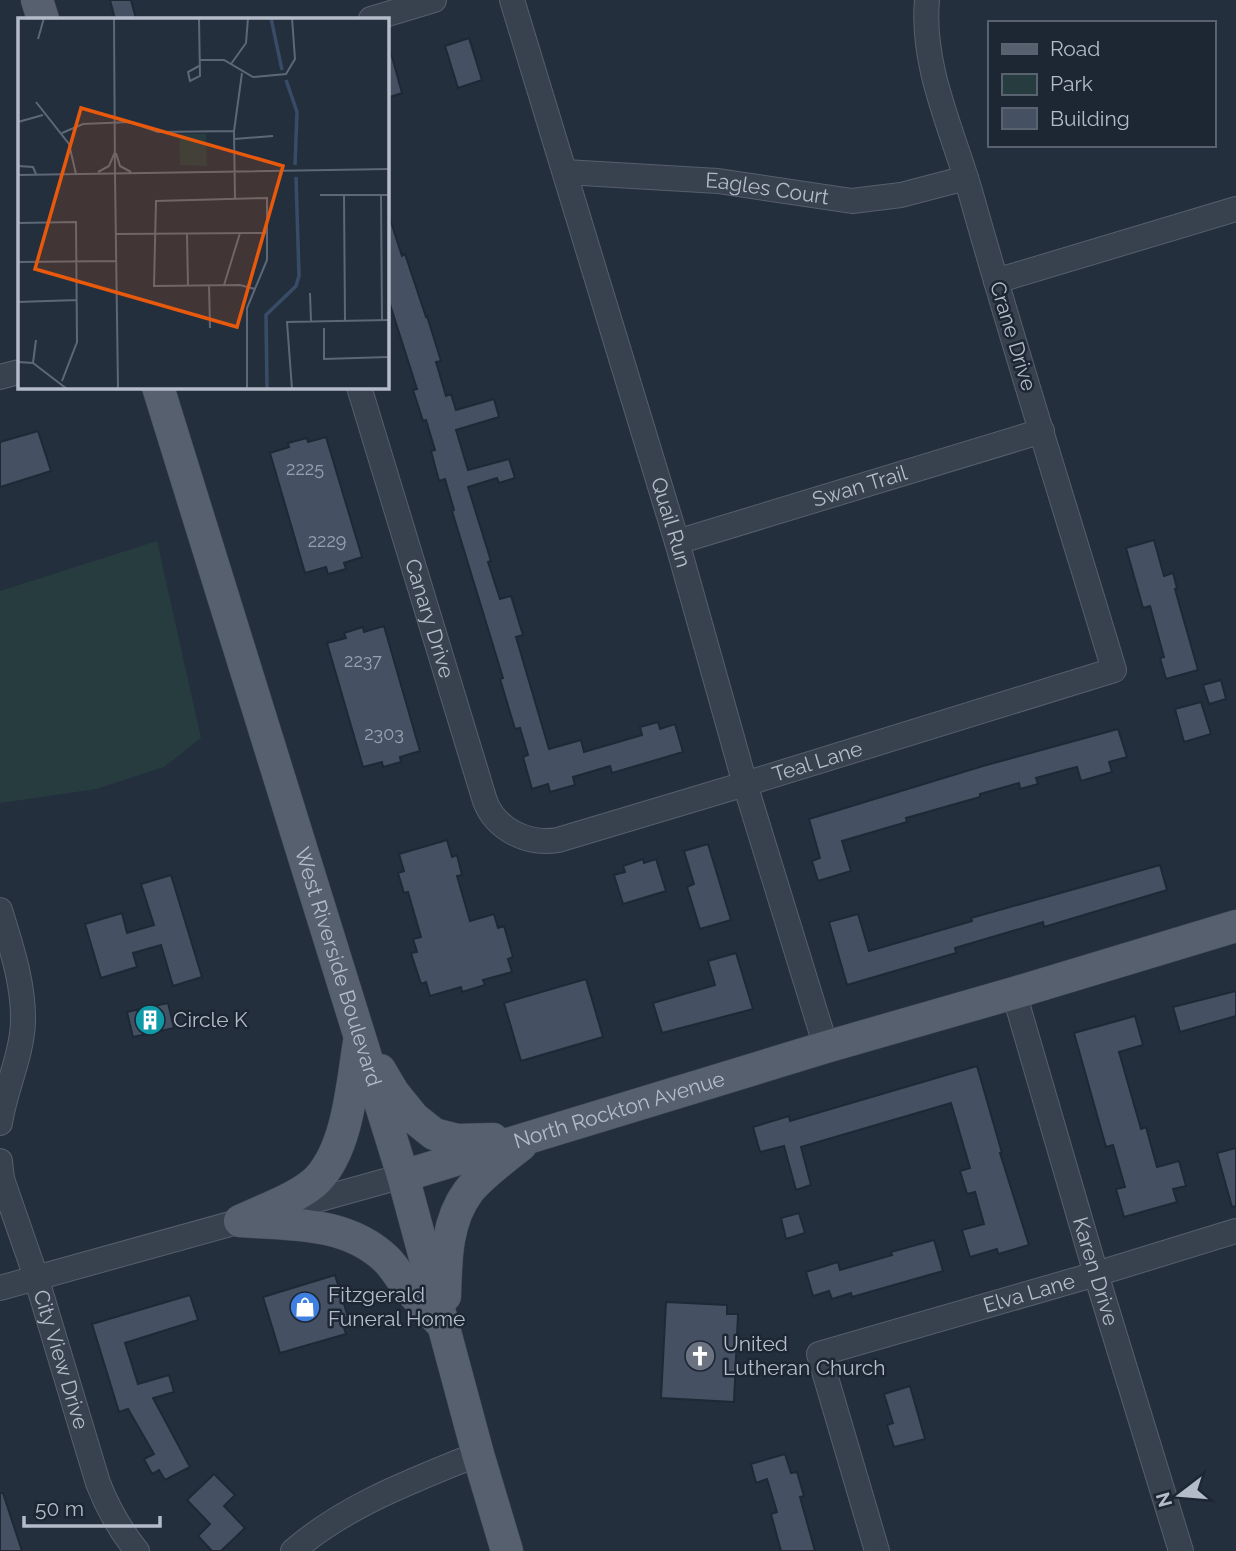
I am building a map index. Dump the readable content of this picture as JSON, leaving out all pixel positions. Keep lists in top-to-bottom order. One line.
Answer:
{"streets":{"main road":["West Riverside Boulevard","North Rockton Avenue"],"street":["Eagles Court","Crane Drive","Swan Trail","Quail Run","Canary Drive","Teal Lane","Karen Drive","Elva Lane","City View Drive"]},"crossings":[["Eagles Court","Crane Drive"],["Eagles Court","Quail Run"],["Crane Drive","Swan Trail"],["Crane Drive","Teal Lane"],["Swan Trail","Quail Run"],["Quail Run","Teal Lane"],["Quail Run","North Rockton Avenue"],["Canary Drive","Teal Lane"],["West Riverside Boulevard","North Rockton Avenue"],["North Rockton Avenue","Karen Drive"],["North Rockton Avenue","City View Drive"],["Karen Drive","Elva Lane"]],"places":{"building":["Circle K"],"shop":["Fitzgerald Funeral Home"],"church":["United Lutheran Church"]},"house_numbers":["2225","2229","2237","2303"],"legend":["Road","Park","Building"],"scale_bar":"50 m","north":"left"}
